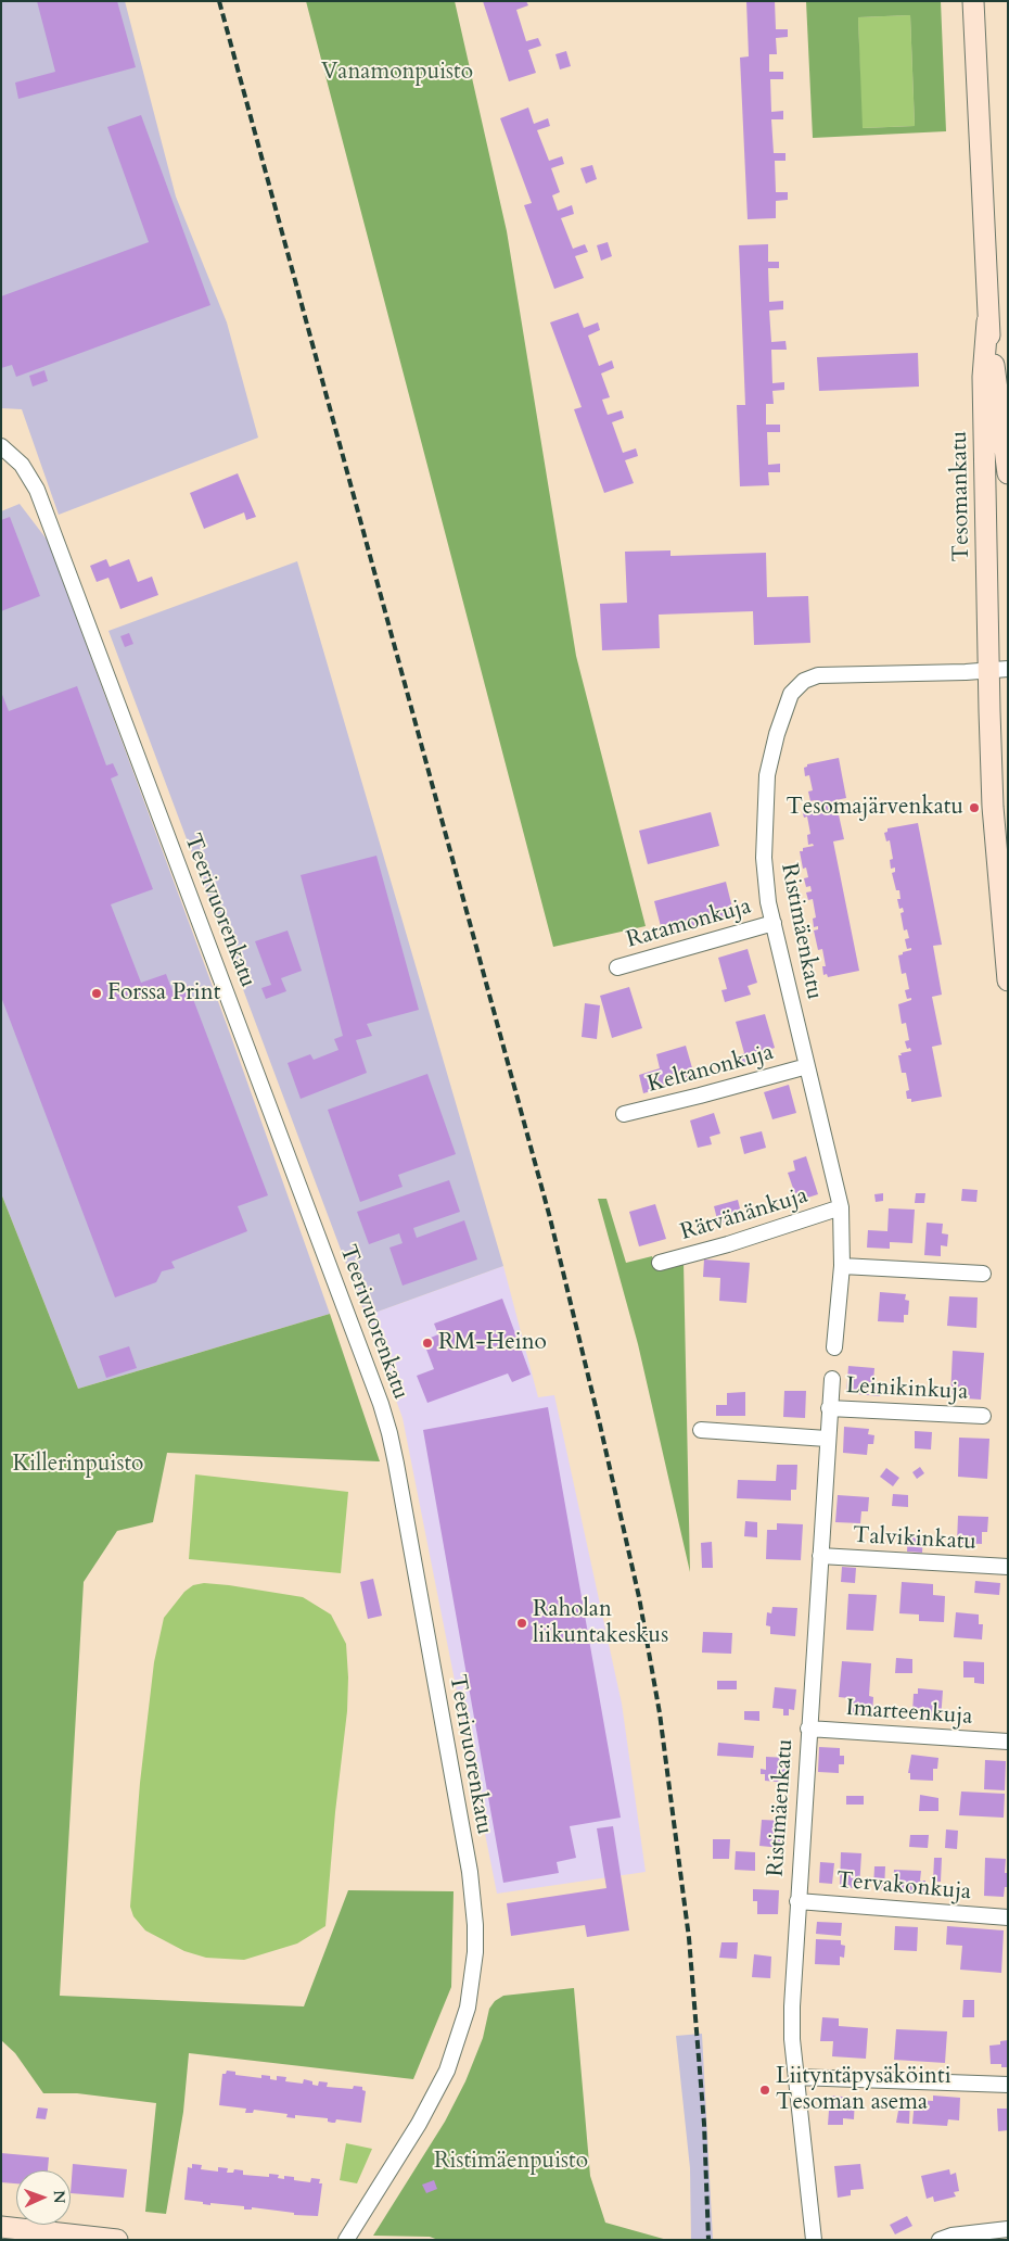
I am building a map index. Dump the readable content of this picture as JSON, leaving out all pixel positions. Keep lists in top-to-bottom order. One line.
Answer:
{"streets":{"main road":["Tesomankatu"],"street":["Teerivuorenkatu","Ratamonkuja","Ristimäenkatu","Keltanonkuja","Rätvänänkuja","Leinikinkuja","Talvikinkatu","Imarteenkuja","Tervakonkuja"]},"crossings":[["Tesomankatu","Ristimäenkatu"],["Ratamonkuja","Ristimäenkatu"],["Ristimäenkatu","Keltanonkuja"],["Ristimäenkatu","Rätvänänkuja"],["Ristimäenkatu","Leinikinkuja"],["Ristimäenkatu","Talvikinkatu"],["Ristimäenkatu","Imarteenkuja"],["Ristimäenkatu","Tervakonkuja"]],"parks":["Vanamonpuisto","Killerinpuisto","Ristimäenpuisto"],"places":["Tesomajärvenkatu","Forssa Print","RM-Heino","Raholan liikuntakeskus","Liityntäpysäköinti Tesoman asema"],"north":"right"}
